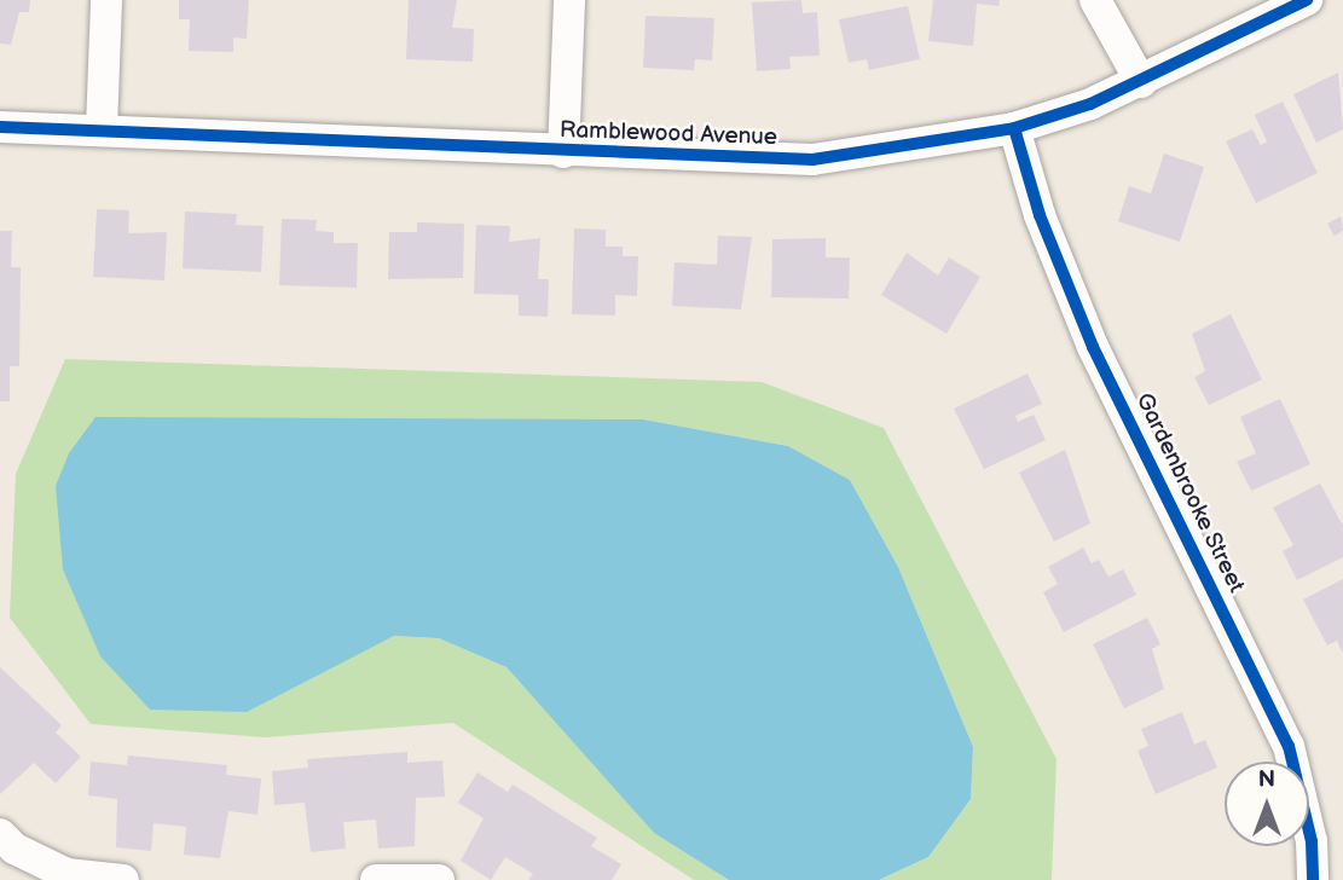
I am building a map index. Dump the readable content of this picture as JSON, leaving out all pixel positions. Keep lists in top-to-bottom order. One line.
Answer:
{"streets":{"street":["Ramblewood Avenue","Gardenbrooke Street"]},"crossings":[["Ramblewood Avenue","Gardenbrooke Street"]],"north":"top"}
